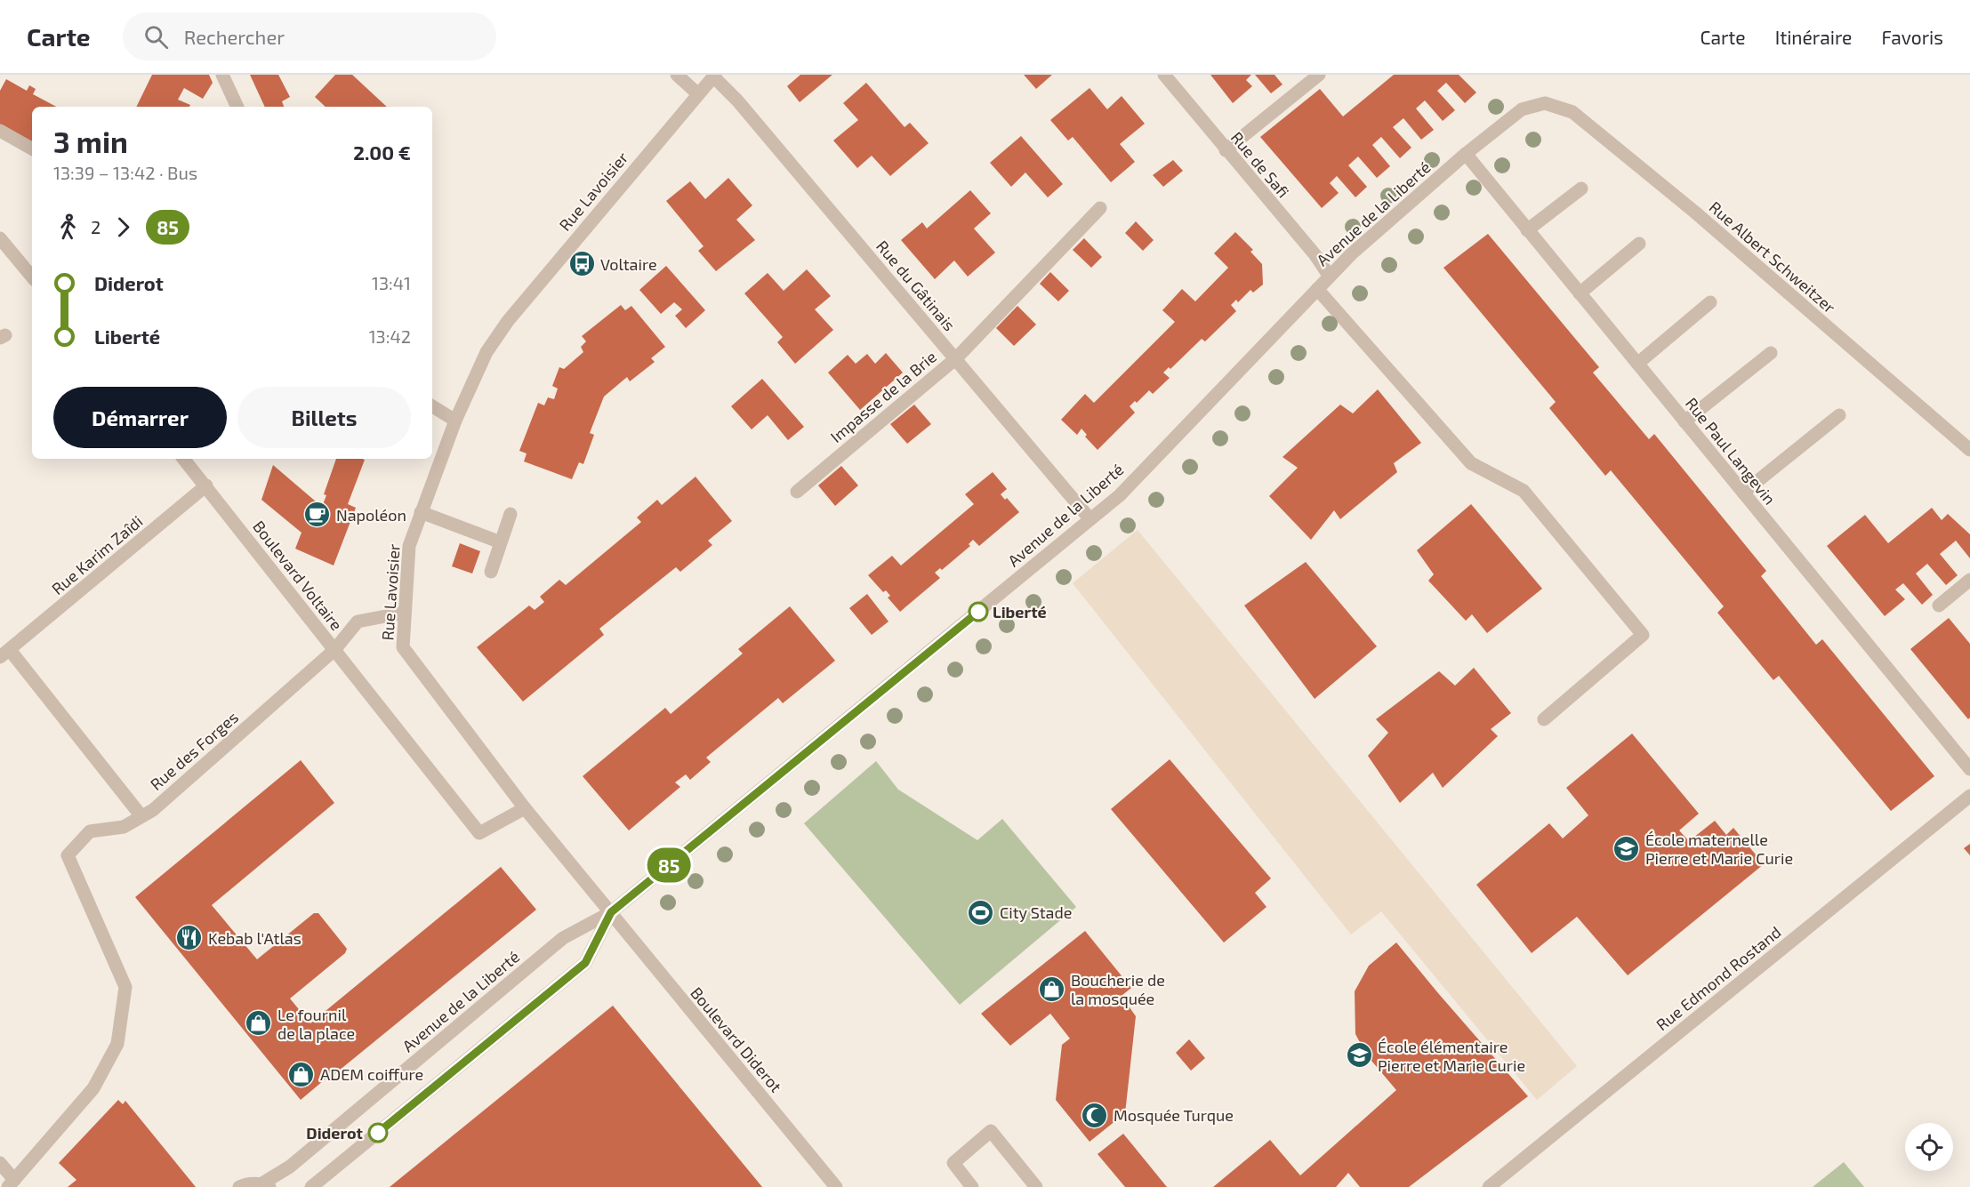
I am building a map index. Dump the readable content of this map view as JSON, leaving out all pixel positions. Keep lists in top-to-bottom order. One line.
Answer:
{"streets":{"street":["Rue de Safi","Rue Lavoisier","Avenue de la Liberté","Rue Albert Schweitzer","Rue du Gâtinais","Impasse de la Brie","Rue Paul Langevin","Rue Karim Zaîdi","Boulevard Voltaire","Rue des Forges","Rue Edmond Rostand","Boulevard Diderot"]},"crossings":[["Rue de Safi","Avenue de la Liberté"],["Rue Lavoisier","Avenue de la Liberté"],["Rue Lavoisier","Rue du Gâtinais"],["Rue Lavoisier","Boulevard Voltaire"],["Rue Lavoisier","Boulevard Diderot"],["Avenue de la Liberté","Rue Albert Schweitzer"],["Avenue de la Liberté","Rue du Gâtinais"],["Avenue de la Liberté","Rue Paul Langevin"],["Avenue de la Liberté","Boulevard Diderot"],["Rue du Gâtinais","Impasse de la Brie"],["Rue Karim Zaîdi","Boulevard Voltaire"],["Rue Karim Zaîdi","Rue des Forges"],["Boulevard Voltaire","Rue des Forges"]],"places":{"bus stop":["Voltaire"],"cafe":["Napoléon"],"other":["Liberté","Diderot"],"school or university":["École maternelle Pierre et Marie Curie","École élémentaire Pierre et Marie Curie"],"sports":["City Stade"],"restaurant":["Kebab l'Atlas"],"shop":["Boucherie de la mosquée","Le fournil de la place","ADEM coiffure"],"mosque":["Mosquée Turque"]},"lines":["bus line 85"],"page":{"header":"Carte","search":"Rechercher","nav":["Carte","Itinéraire","Favoris"],"on_map":"85","heading":["3 min","13:39 – 13:42 · Bus","2.00 €"],"legs":["2","85"],"list":[{"name":"Diderot","value":"13:41"},{"name":"Liberté","value":"13:42"}],"buttons":["Démarrer","Billets"]}}
